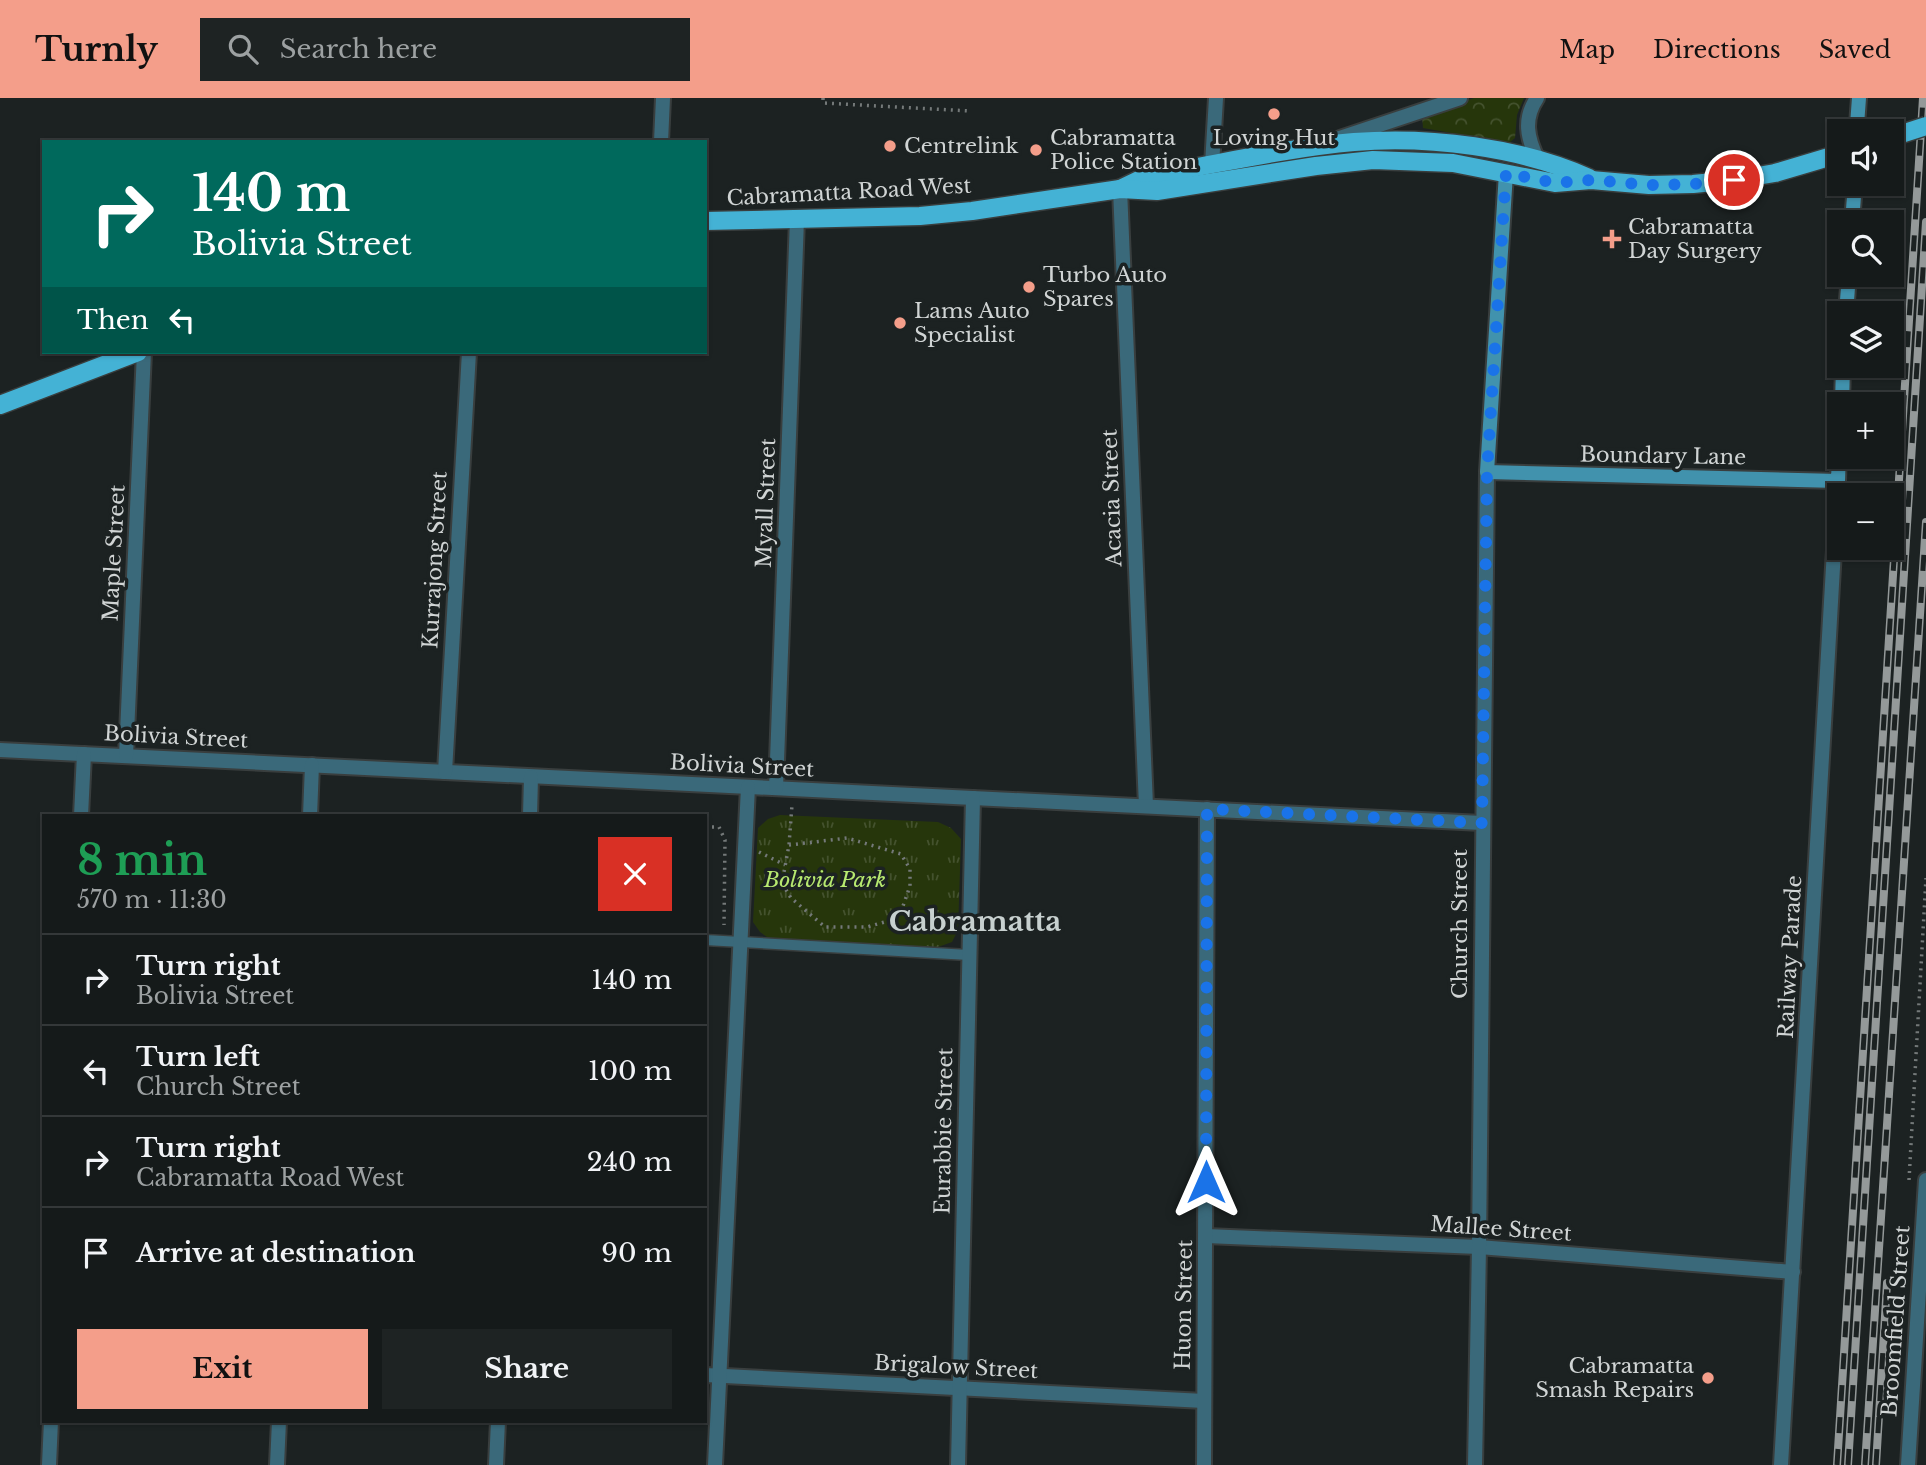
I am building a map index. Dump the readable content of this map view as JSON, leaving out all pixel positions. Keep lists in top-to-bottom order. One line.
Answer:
{"streets":{"main road":["Cabramatta Road West","Boundary Lane","Church Street","Railway Parade"],"street":["Acacia Street","Myall Street","Maple Street","Kurrajong Street","Bolivia Street","Eurabbie Street","Mallee Street","Huon Street","Broomfield Street","Brigalow Street"]},"crossings":[["Cabramatta Road West","Acacia Street"],["Cabramatta Road West","Myall Street"],["Cabramatta Road West","Church Street"],["Boundary Lane","Church Street"],["Boundary Lane","Railway Parade"],["Acacia Street","Bolivia Street"],["Myall Street","Bolivia Street"],["Maple Street","Bolivia Street"],["Kurrajong Street","Bolivia Street"],["Bolivia Street","Church Street"],["Bolivia Street","Eurabbie Street"],["Bolivia Street","Huon Street"],["Church Street","Mallee Street"],["Railway Parade","Mallee Street"],["Eurabbie Street","Brigalow Street"],["Mallee Street","Huon Street"],["Huon Street","Brigalow Street"]],"districts":["Cabramatta"],"parks":["Bolivia Park"],"places":{"other":["Loving Hut","Centrelink","Cabramatta Police Station","Turbo Auto Spares","Lams Auto Specialist","Cabramatta Smash Repairs"],"health":["Cabramatta Day Surgery"]},"page":{"header":"Turnly","search":"Search here","nav":["Map","Directions","Saved"],"map_buttons":["+","−"],"turn":["140 m","Bolivia Street"],"then":"Then","heading":["8 min","570 m · 11:30"],"list":[{"name":"Turn right","note":"Bolivia Street","value":"140 m"},{"name":"Turn left","note":"Church Street","value":"100 m"},{"name":"Turn right","note":"Cabramatta Road West","value":"240 m"},{"name":"Arrive at destination","value":"90 m"}],"buttons":["Exit","Share"]}}
